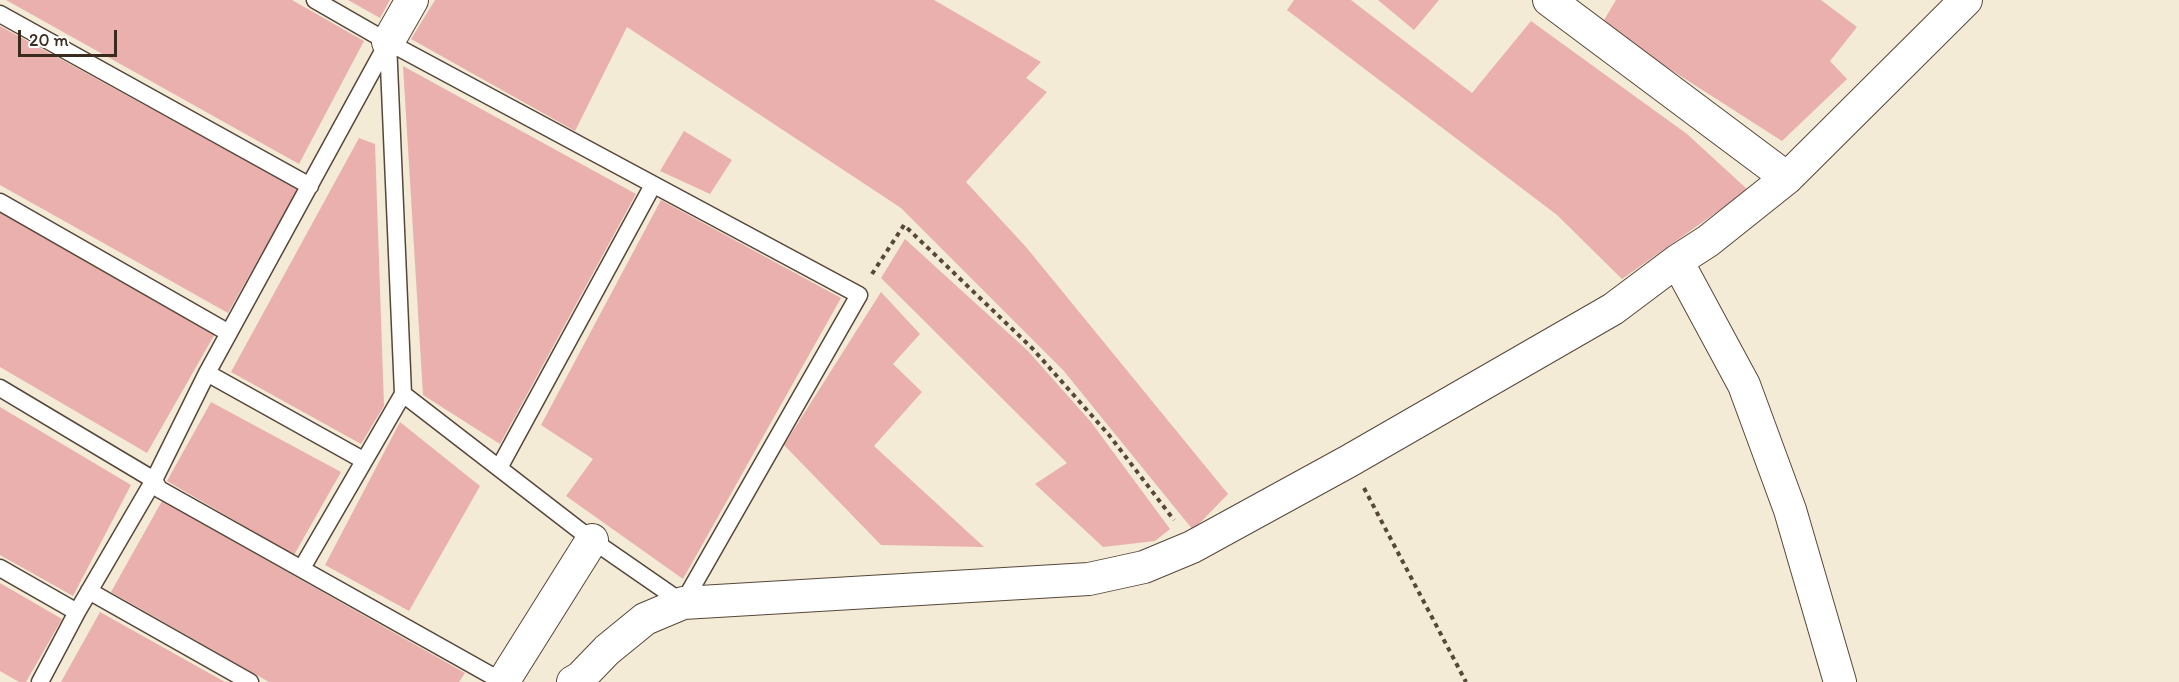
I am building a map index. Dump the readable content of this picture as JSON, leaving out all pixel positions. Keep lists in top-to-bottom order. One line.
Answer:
{"scale_bar":"20 m"}
